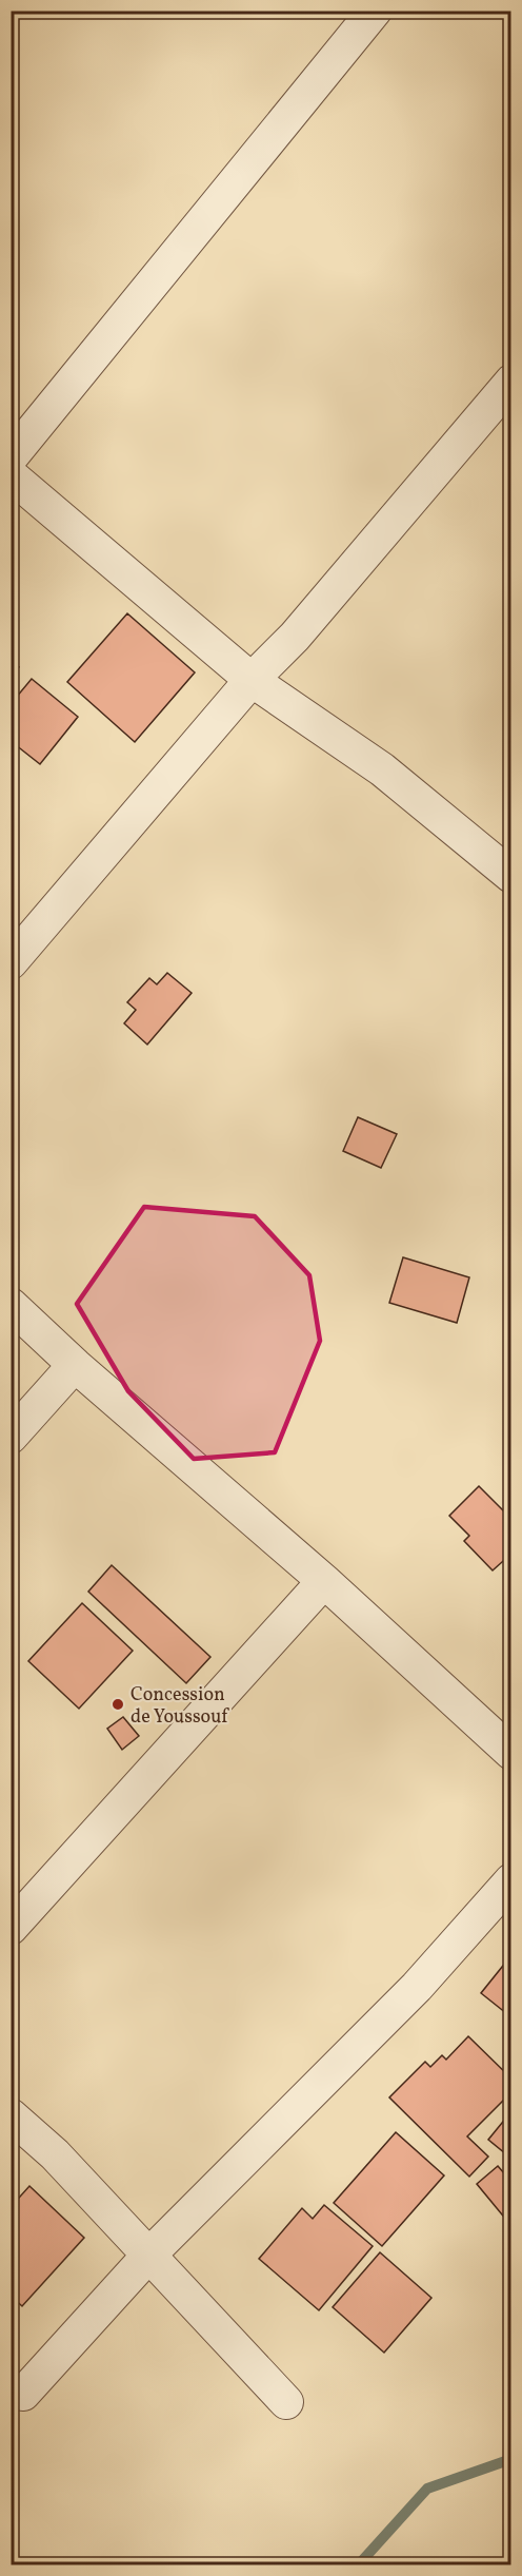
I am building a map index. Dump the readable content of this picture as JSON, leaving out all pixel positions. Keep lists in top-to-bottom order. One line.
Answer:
{"places":["Concession de Youssouf"]}
